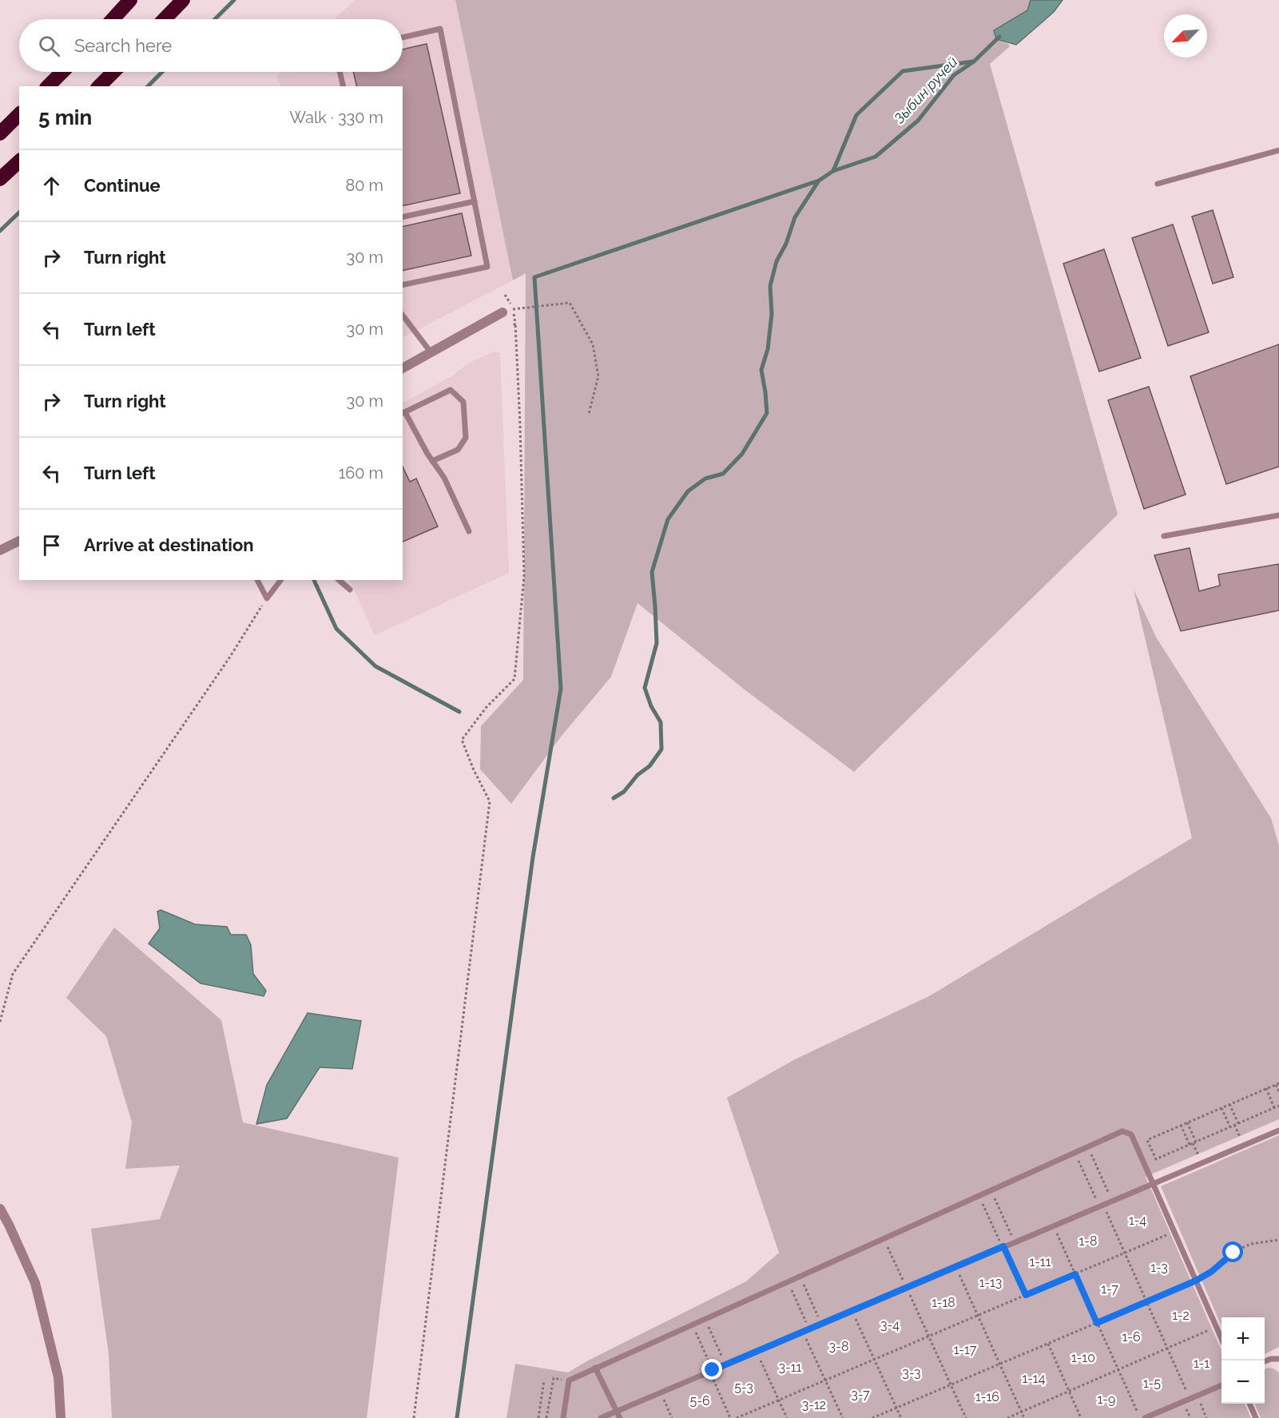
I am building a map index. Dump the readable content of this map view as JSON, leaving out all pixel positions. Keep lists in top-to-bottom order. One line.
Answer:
{"water":["Зыбин ручей"],"parks":["1-4","1-8","1-11","1-3","1-13","1-7","1-18","1-2","3-4","1-6","3-8","1-17","1-10","1-1","3-11","3-3","1-14","1-5","5-3","3-7","1-16","1-9","5-6","3-12"],"north":"bottom left","page":{"search":"Search here","heading":["5 min","Walk · 330 m"],"list":[["Continue","80 m"],["Turn right","30 m"],["Turn left","30 m"],["Turn right","30 m"],["Turn left","160 m"],"Arrive at destination"],"map_buttons":["+","−"]}}
